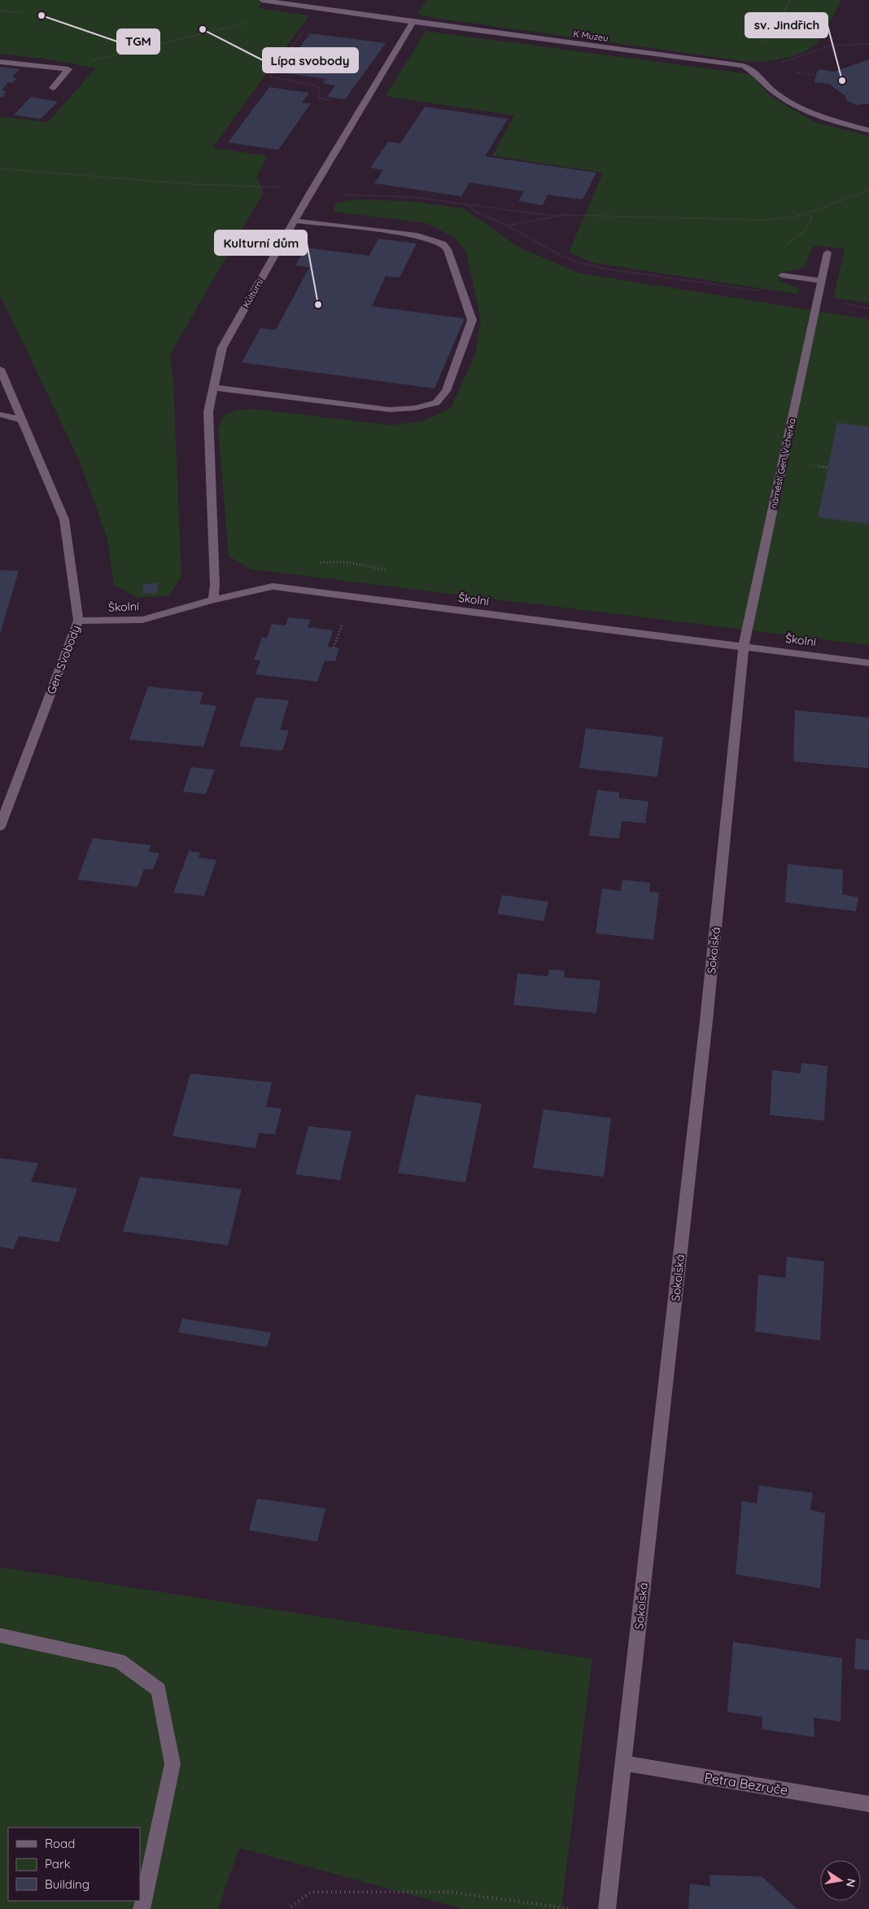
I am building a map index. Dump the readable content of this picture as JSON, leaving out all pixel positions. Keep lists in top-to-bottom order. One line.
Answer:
{"streets":{"street":["K Muzeu","Kulturní","náměstí Gen. Vicherka","Školní","Gen. Svobody","Sokolská","Petra Bezruče"]},"crossings":[["K Muzeu","Kulturní"],["Kulturní","Školní"],["náměstí Gen. Vicherka","Školní"],["náměstí Gen. Vicherka","Sokolská"],["Školní","Gen. Svobody"],["Školní","Sokolská"],["Sokolská","Petra Bezruče"]],"places":["TGM","Lípa svobody","sv. Jindřich","Kulturní dům"],"legend":["Road","Park","Building"],"north":"right"}
